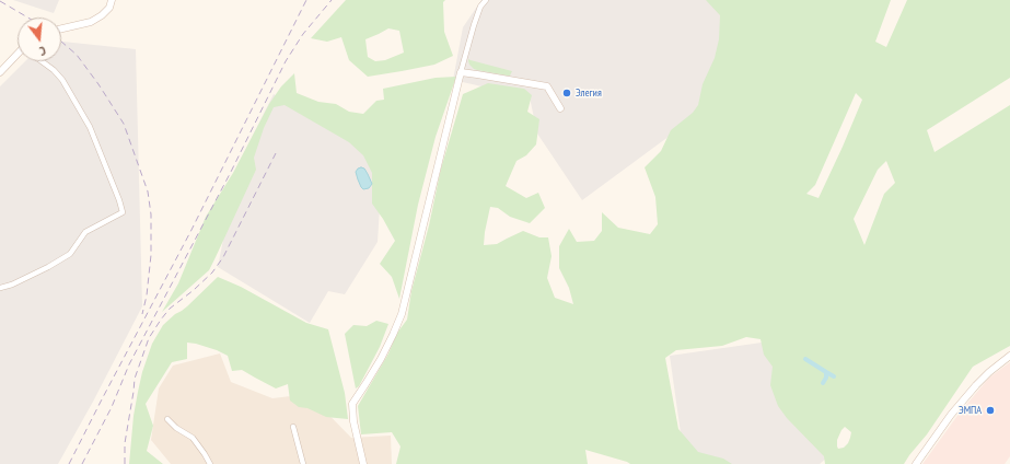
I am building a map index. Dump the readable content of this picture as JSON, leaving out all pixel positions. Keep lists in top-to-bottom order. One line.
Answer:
{"places":["Элегия","ЭМПА"],"north":"bottom"}
